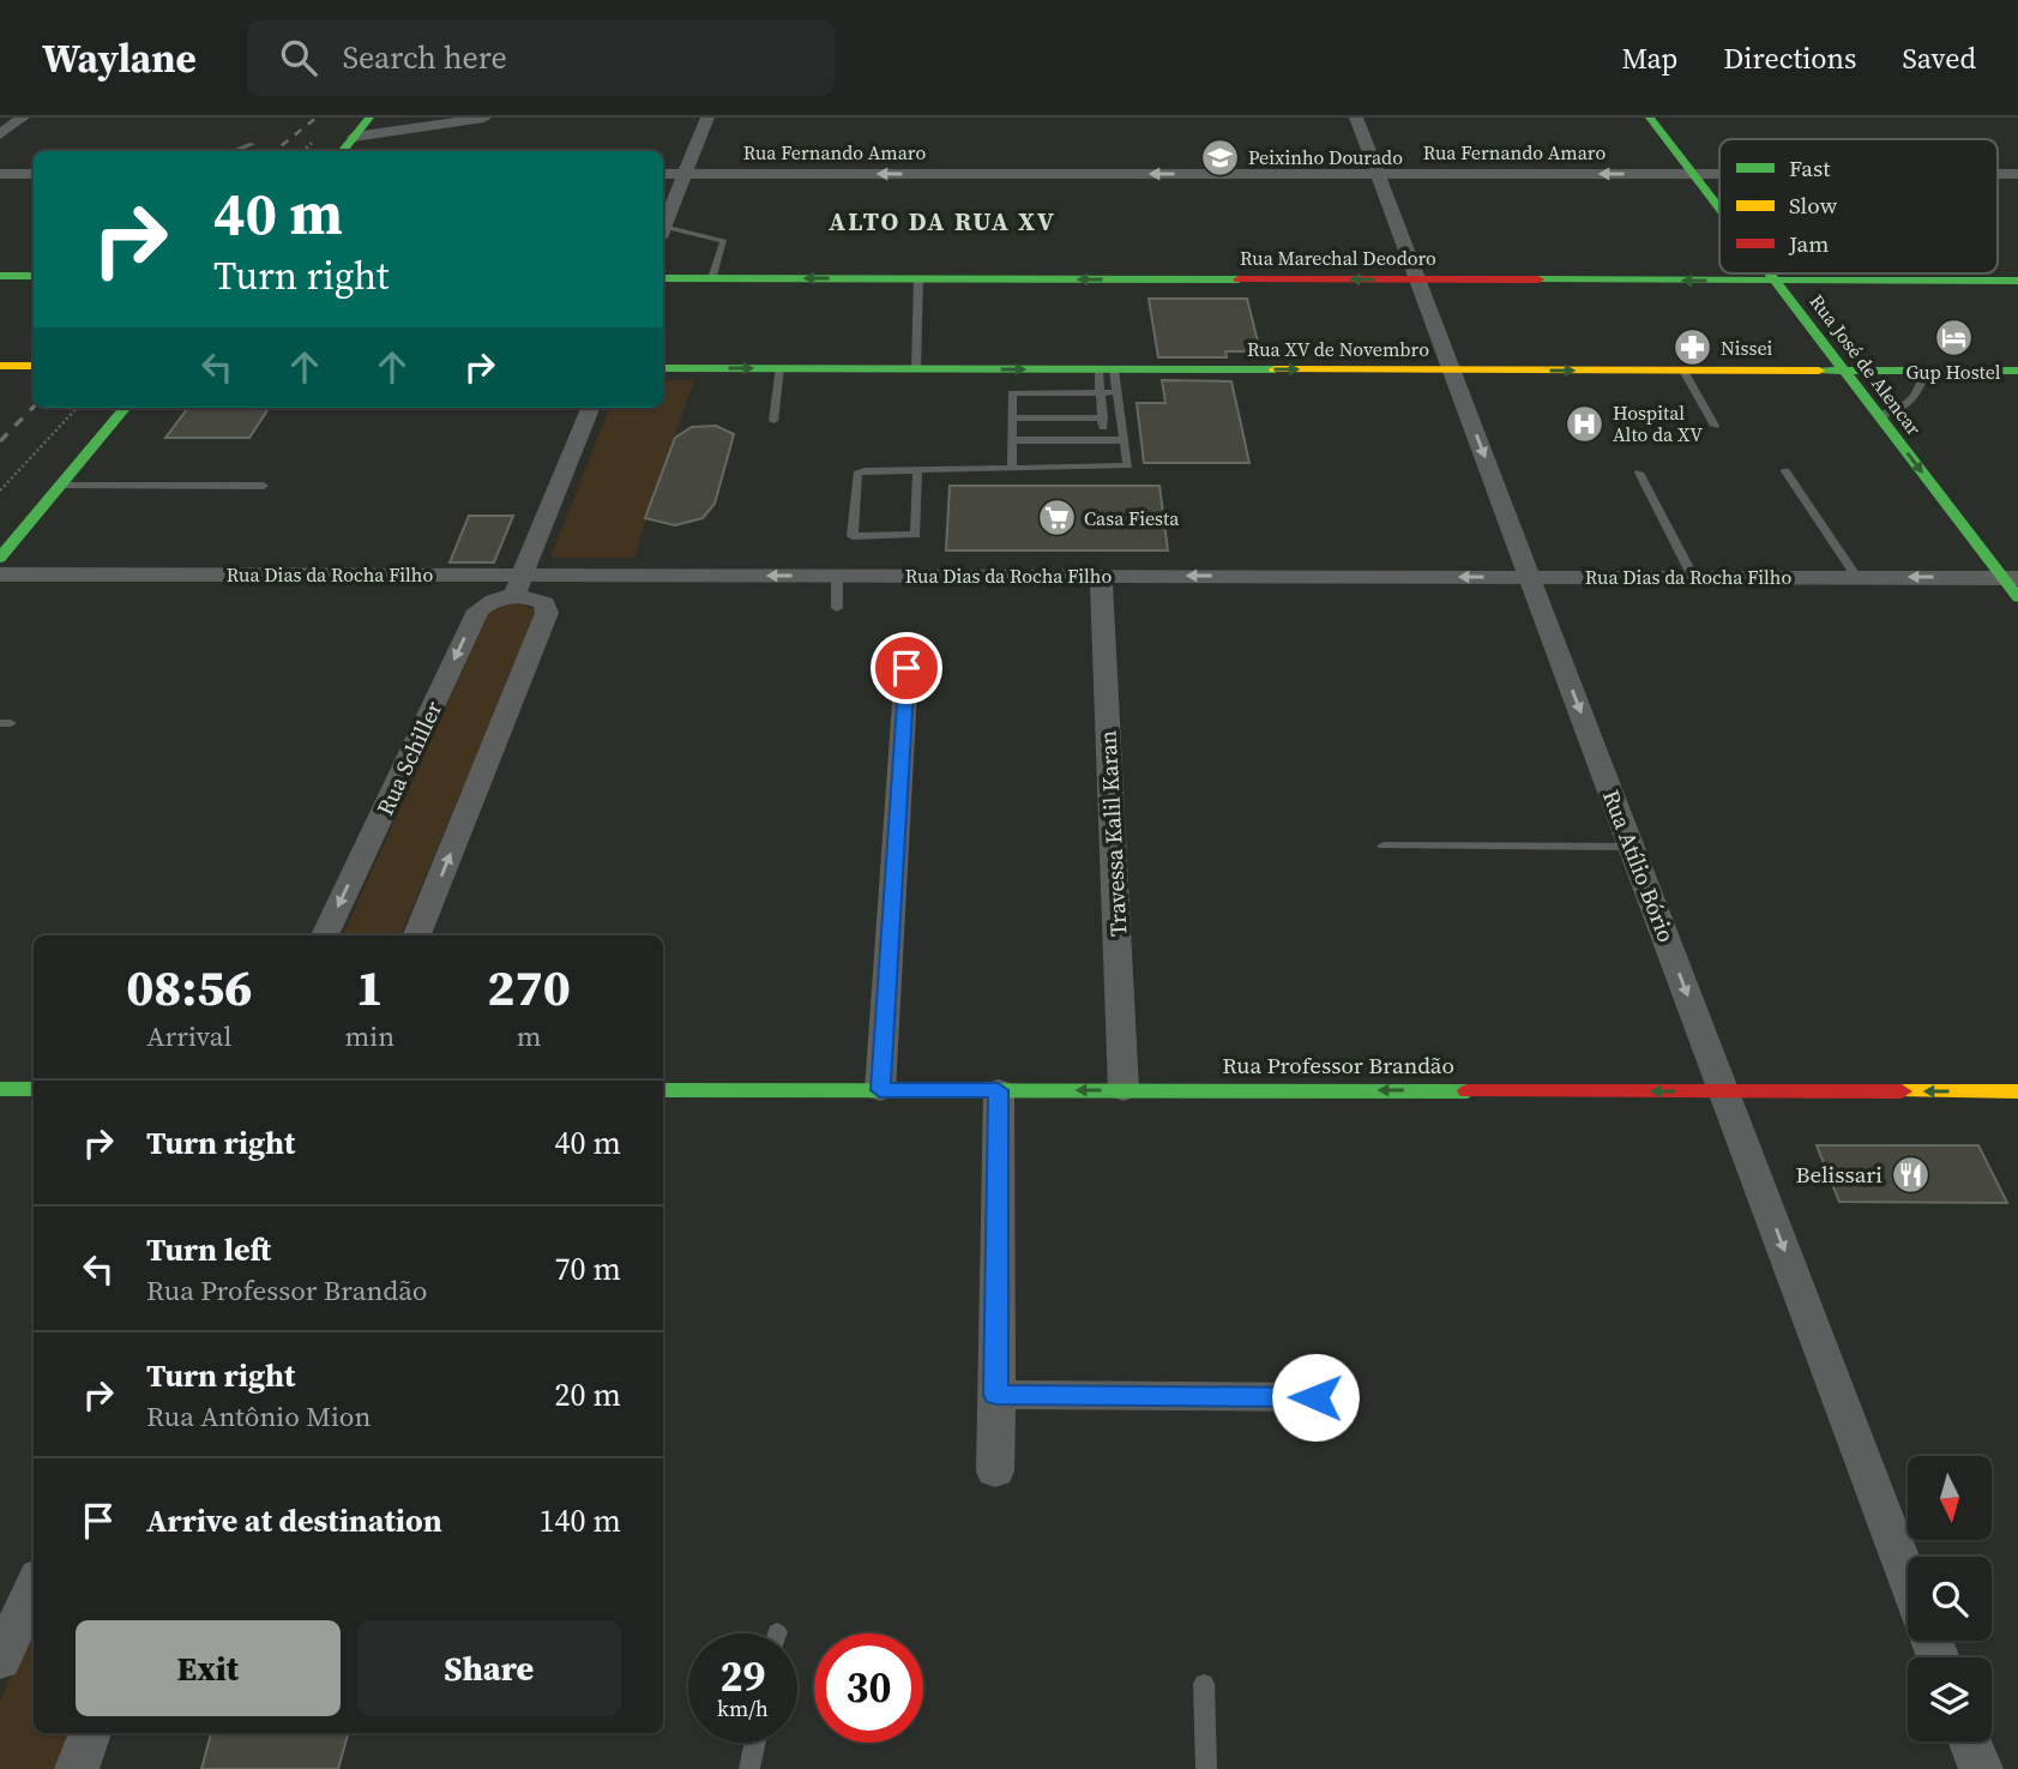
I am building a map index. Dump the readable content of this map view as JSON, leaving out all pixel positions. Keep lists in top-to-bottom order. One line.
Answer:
{"streets":{"main road":["Rua Marechal Deodoro","Rua XV de Novembro","Rua José de Alencar","Rua Professor Brandão"],"street":["Rua Fernando Amaro","Rua Dias da Rocha Filho","Rua Schiller","Travessa Kalil Karan","Rua Atílio Bório"]},"crossings":[["Rua Fernando Amaro","Rua José de Alencar"],["Rua Fernando Amaro","Rua Atílio Bório"],["Rua Marechal Deodoro","Rua José de Alencar"],["Rua Marechal Deodoro","Rua Atílio Bório"],["Rua XV de Novembro","Rua José de Alencar"],["Rua XV de Novembro","Rua Atílio Bório"],["Rua José de Alencar","Rua Dias da Rocha Filho"],["Rua Dias da Rocha Filho","Rua Schiller"],["Rua Dias da Rocha Filho","Travessa Kalil Karan"],["Rua Dias da Rocha Filho","Rua Atílio Bório"],["Travessa Kalil Karan","Rua Professor Brandão"],["Rua Atílio Bório","Rua Professor Brandão"]],"one_way":["Rua Fernando Amaro","Rua Marechal Deodoro","Rua XV de Novembro","Rua José de Alencar","Rua Dias da Rocha Filho","Rua Atílio Bório","Rua Professor Brandão"],"districts":["ALTO DA RUA XV"],"places":{"school or university":["Peixinho Dourado"],"hotel":["Gup Hostel"],"pharmacy":["Nissei"],"hospital":["Hospital Alto da XV"],"supermarket":["Casa Fiesta"],"restaurant":["Belissari"]},"legend":["Fast","Slow","Jam"],"north":"bottom","page":{"header":"Waylane","search":"Search here","nav":["Map","Directions","Saved"],"turn":["40 m","Turn right"],"eta":["08:56","Arrival","1","min","270","m"],"list":[{"name":"Turn right","value":"40 m"},{"name":"Turn left","note":"Rua Professor Brandão","value":"70 m"},{"name":"Turn right","note":"Rua Antônio Mion","value":"20 m"},{"name":"Arrive at destination","value":"140 m"}],"buttons":["Exit","Share"],"speed":"29 km/h","limit":"30"}}
